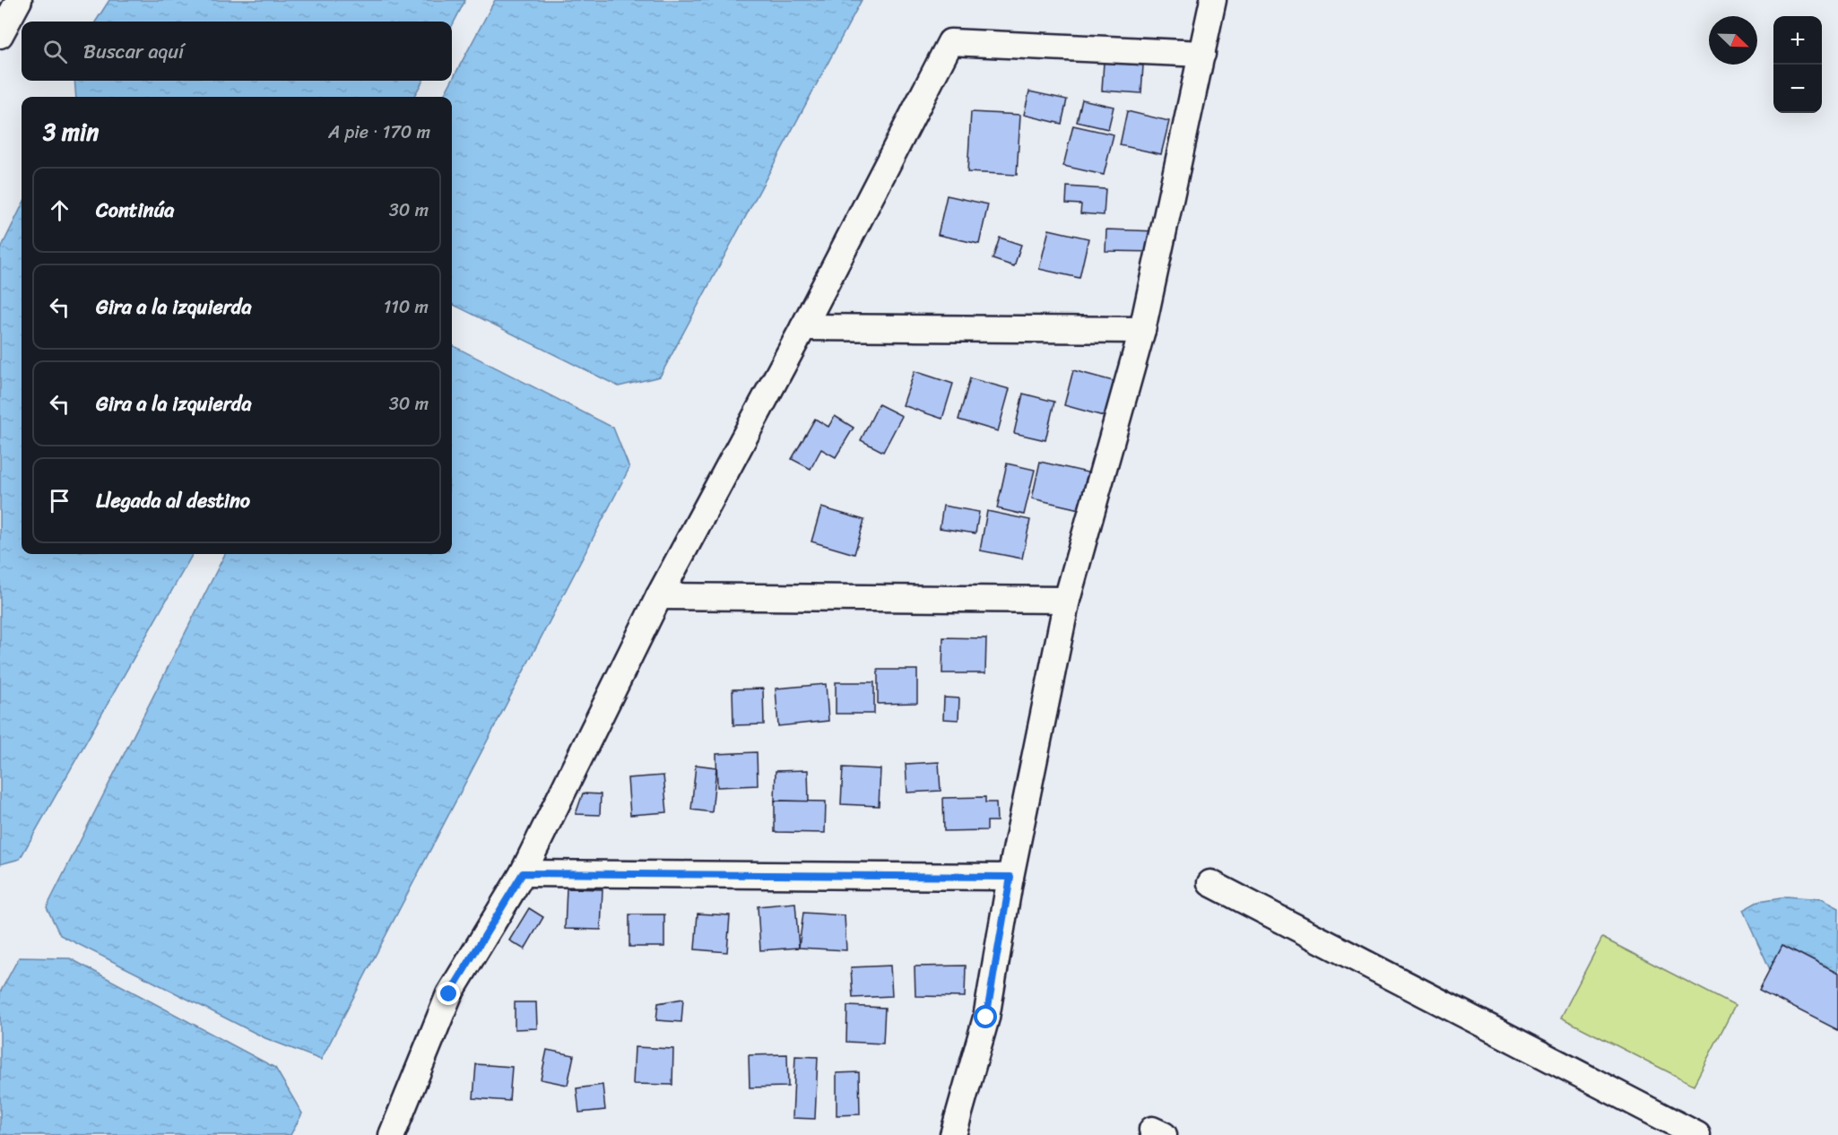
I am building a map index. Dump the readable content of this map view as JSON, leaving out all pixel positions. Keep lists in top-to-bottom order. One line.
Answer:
{"north":"bottom right","page":{"map_buttons":["+","−"],"search":"Buscar aquí","heading":["3 min","A pie · 170 m"],"list":[["Continúa","30 m"],["Gira a la izquierda","110 m"],["Gira a la izquierda","30 m"],"Llegada al destino"]}}
